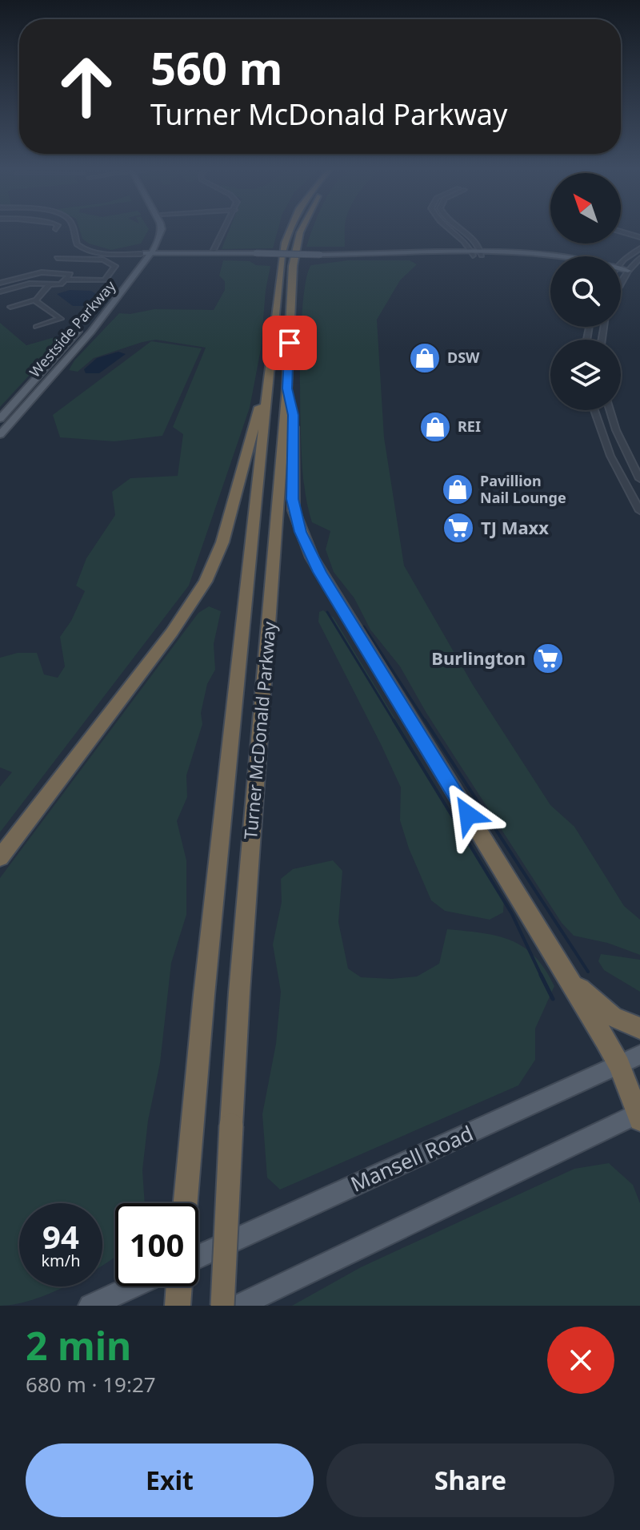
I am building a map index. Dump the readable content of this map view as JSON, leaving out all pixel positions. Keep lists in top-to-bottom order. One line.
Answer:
{"streets":{"highway":["Turner McDonald Parkway"],"main road":["Westside Parkway","Mansell Road"]},"places":{"shop":["DSW","REI","Pavillion Nail Lounge"],"supermarket":["TJ Maxx","Burlington"]},"north":"top left","page":{"turn":["560 m","Turner McDonald Parkway"],"speed":"94 km/h","limit":"100","heading":["2 min","680 m · 19:27"],"buttons":["Exit","Share"]}}
